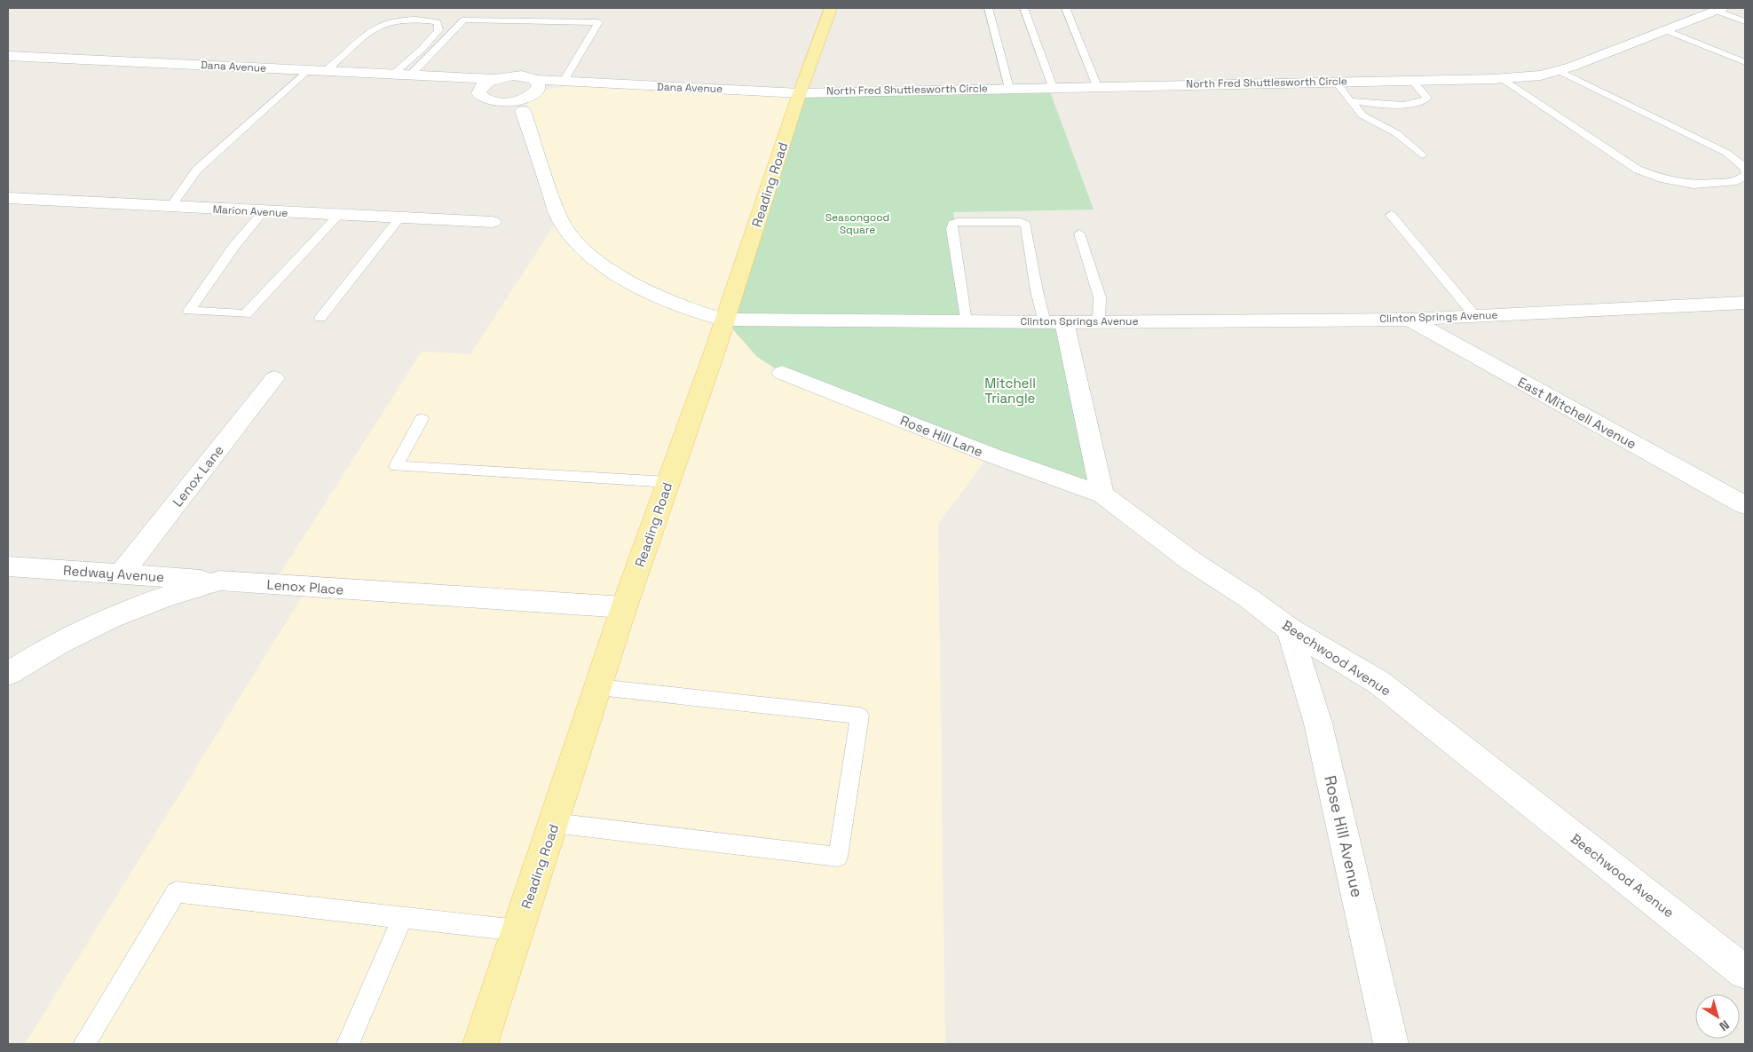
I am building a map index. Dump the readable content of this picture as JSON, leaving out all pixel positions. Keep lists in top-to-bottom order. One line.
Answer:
{"streets":{"main road":["Reading Road"],"street":["Dana Avenue","North Fred Shuttlesworth Circle","Marion Avenue","Clinton Springs Avenue","East Mitchell Avenue","Rose Hill Lane","Lenox Lane","Redway Avenue","Lenox Place","Beechwood Avenue","Rose Hill Avenue"]},"crossings":[["Dana Avenue","North Fred Shuttlesworth Circle"],["Dana Avenue","Reading Road"],["Dana Avenue","Clinton Springs Avenue"],["North Fred Shuttlesworth Circle","Reading Road"],["Reading Road","Clinton Springs Avenue"],["Reading Road","Lenox Place"],["Clinton Springs Avenue","East Mitchell Avenue"],["Rose Hill Lane","Beechwood Avenue"],["Lenox Lane","Redway Avenue"],["Redway Avenue","Lenox Place"],["Beechwood Avenue","Rose Hill Avenue"]],"parks":["Seasongood Square","Mitchell Triangle"],"north":"bottom right"}
